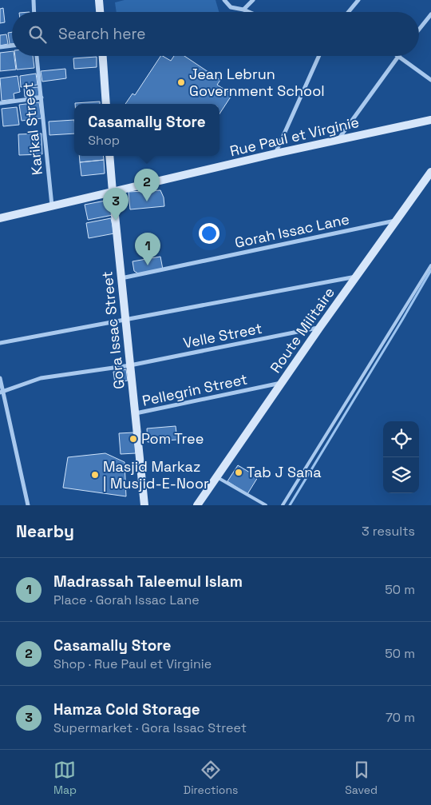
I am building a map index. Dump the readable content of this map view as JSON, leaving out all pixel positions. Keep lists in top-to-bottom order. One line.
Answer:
{"streets":{"street":["Karikal Street","Rue Paul et Virginie","Gorah Issac Lane","Gora Issac Street","Route Militaire","Velle Street","Pellegrin Street"]},"crossings":[["Karikal Street","Rue Paul et Virginie"],["Rue Paul et Virginie","Gora Issac Street"],["Gorah Issac Lane","Gora Issac Street"],["Gorah Issac Lane","Route Militaire"],["Gora Issac Street","Velle Street"],["Gora Issac Street","Pellegrin Street"],["Route Militaire","Velle Street"],["Route Militaire","Pellegrin Street"]],"places":["Jean Lebrun Government School","Pom Tree","Tab J Sana","Masjid Markaz | Musjid-E-Noor"],"page":{"search":"Search here","popup":["Casamally Store","Shop"],"pins":["2","3","1"],"heading":["Nearby","3 results"],"list":[{"mark":"1","name":"Madrassah Taleemul Islam","note":"Place · Gorah Issac Lane","value":"50 m"},{"mark":"2","name":"Casamally Store","note":"Shop · Rue Paul et Virginie","value":"50 m"},{"mark":"3","name":"Hamza Cold Storage","note":"Supermarket · Gora Issac Street","value":"70 m"}],"nav":["Map","Directions","Saved"]}}
